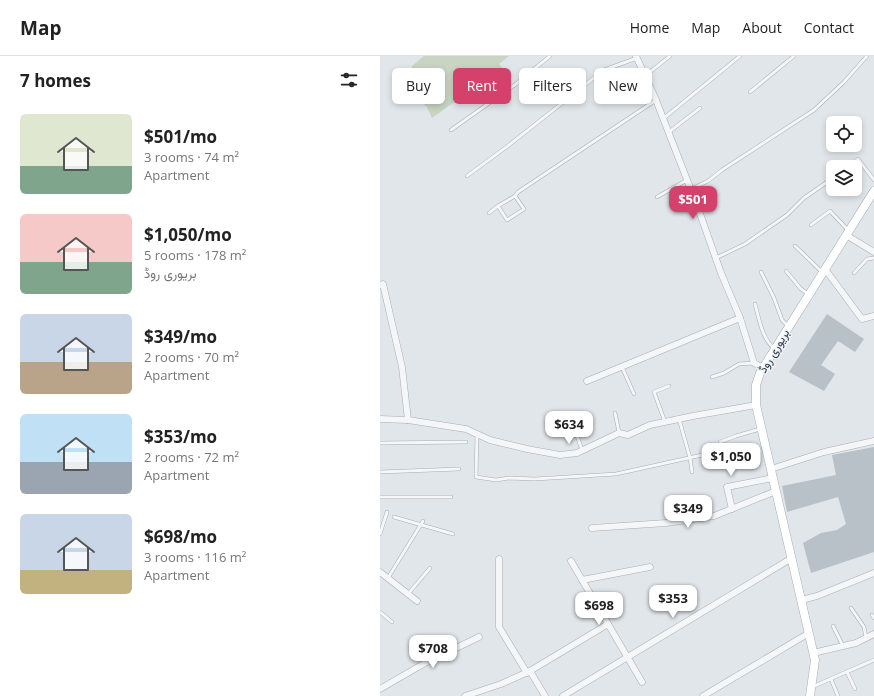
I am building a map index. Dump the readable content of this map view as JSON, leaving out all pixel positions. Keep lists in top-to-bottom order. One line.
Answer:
{"streets":{"main road":["بریوری روڈ"]},"page":{"header":"Map","nav":["Home","Map","About","Contact"],"heading":"7 homes","chip":["Buy","Rent","Filters","New"],"list":[{"name":"$501/mo","note":"3 rooms · 74 m² · Apartment"},{"name":"$1,050/mo","note":"5 rooms · 178 m² · بریوری روڈ"},{"name":"$349/mo","note":"2 rooms · 70 m² · Apartment"},{"name":"$353/mo","note":"2 rooms · 72 m² · Apartment"},{"name":"$698/mo","note":"3 rooms · 116 m² · Apartment"}],"price":["$501","$634","$1,050","$349","$353","$698","$708"]}}
